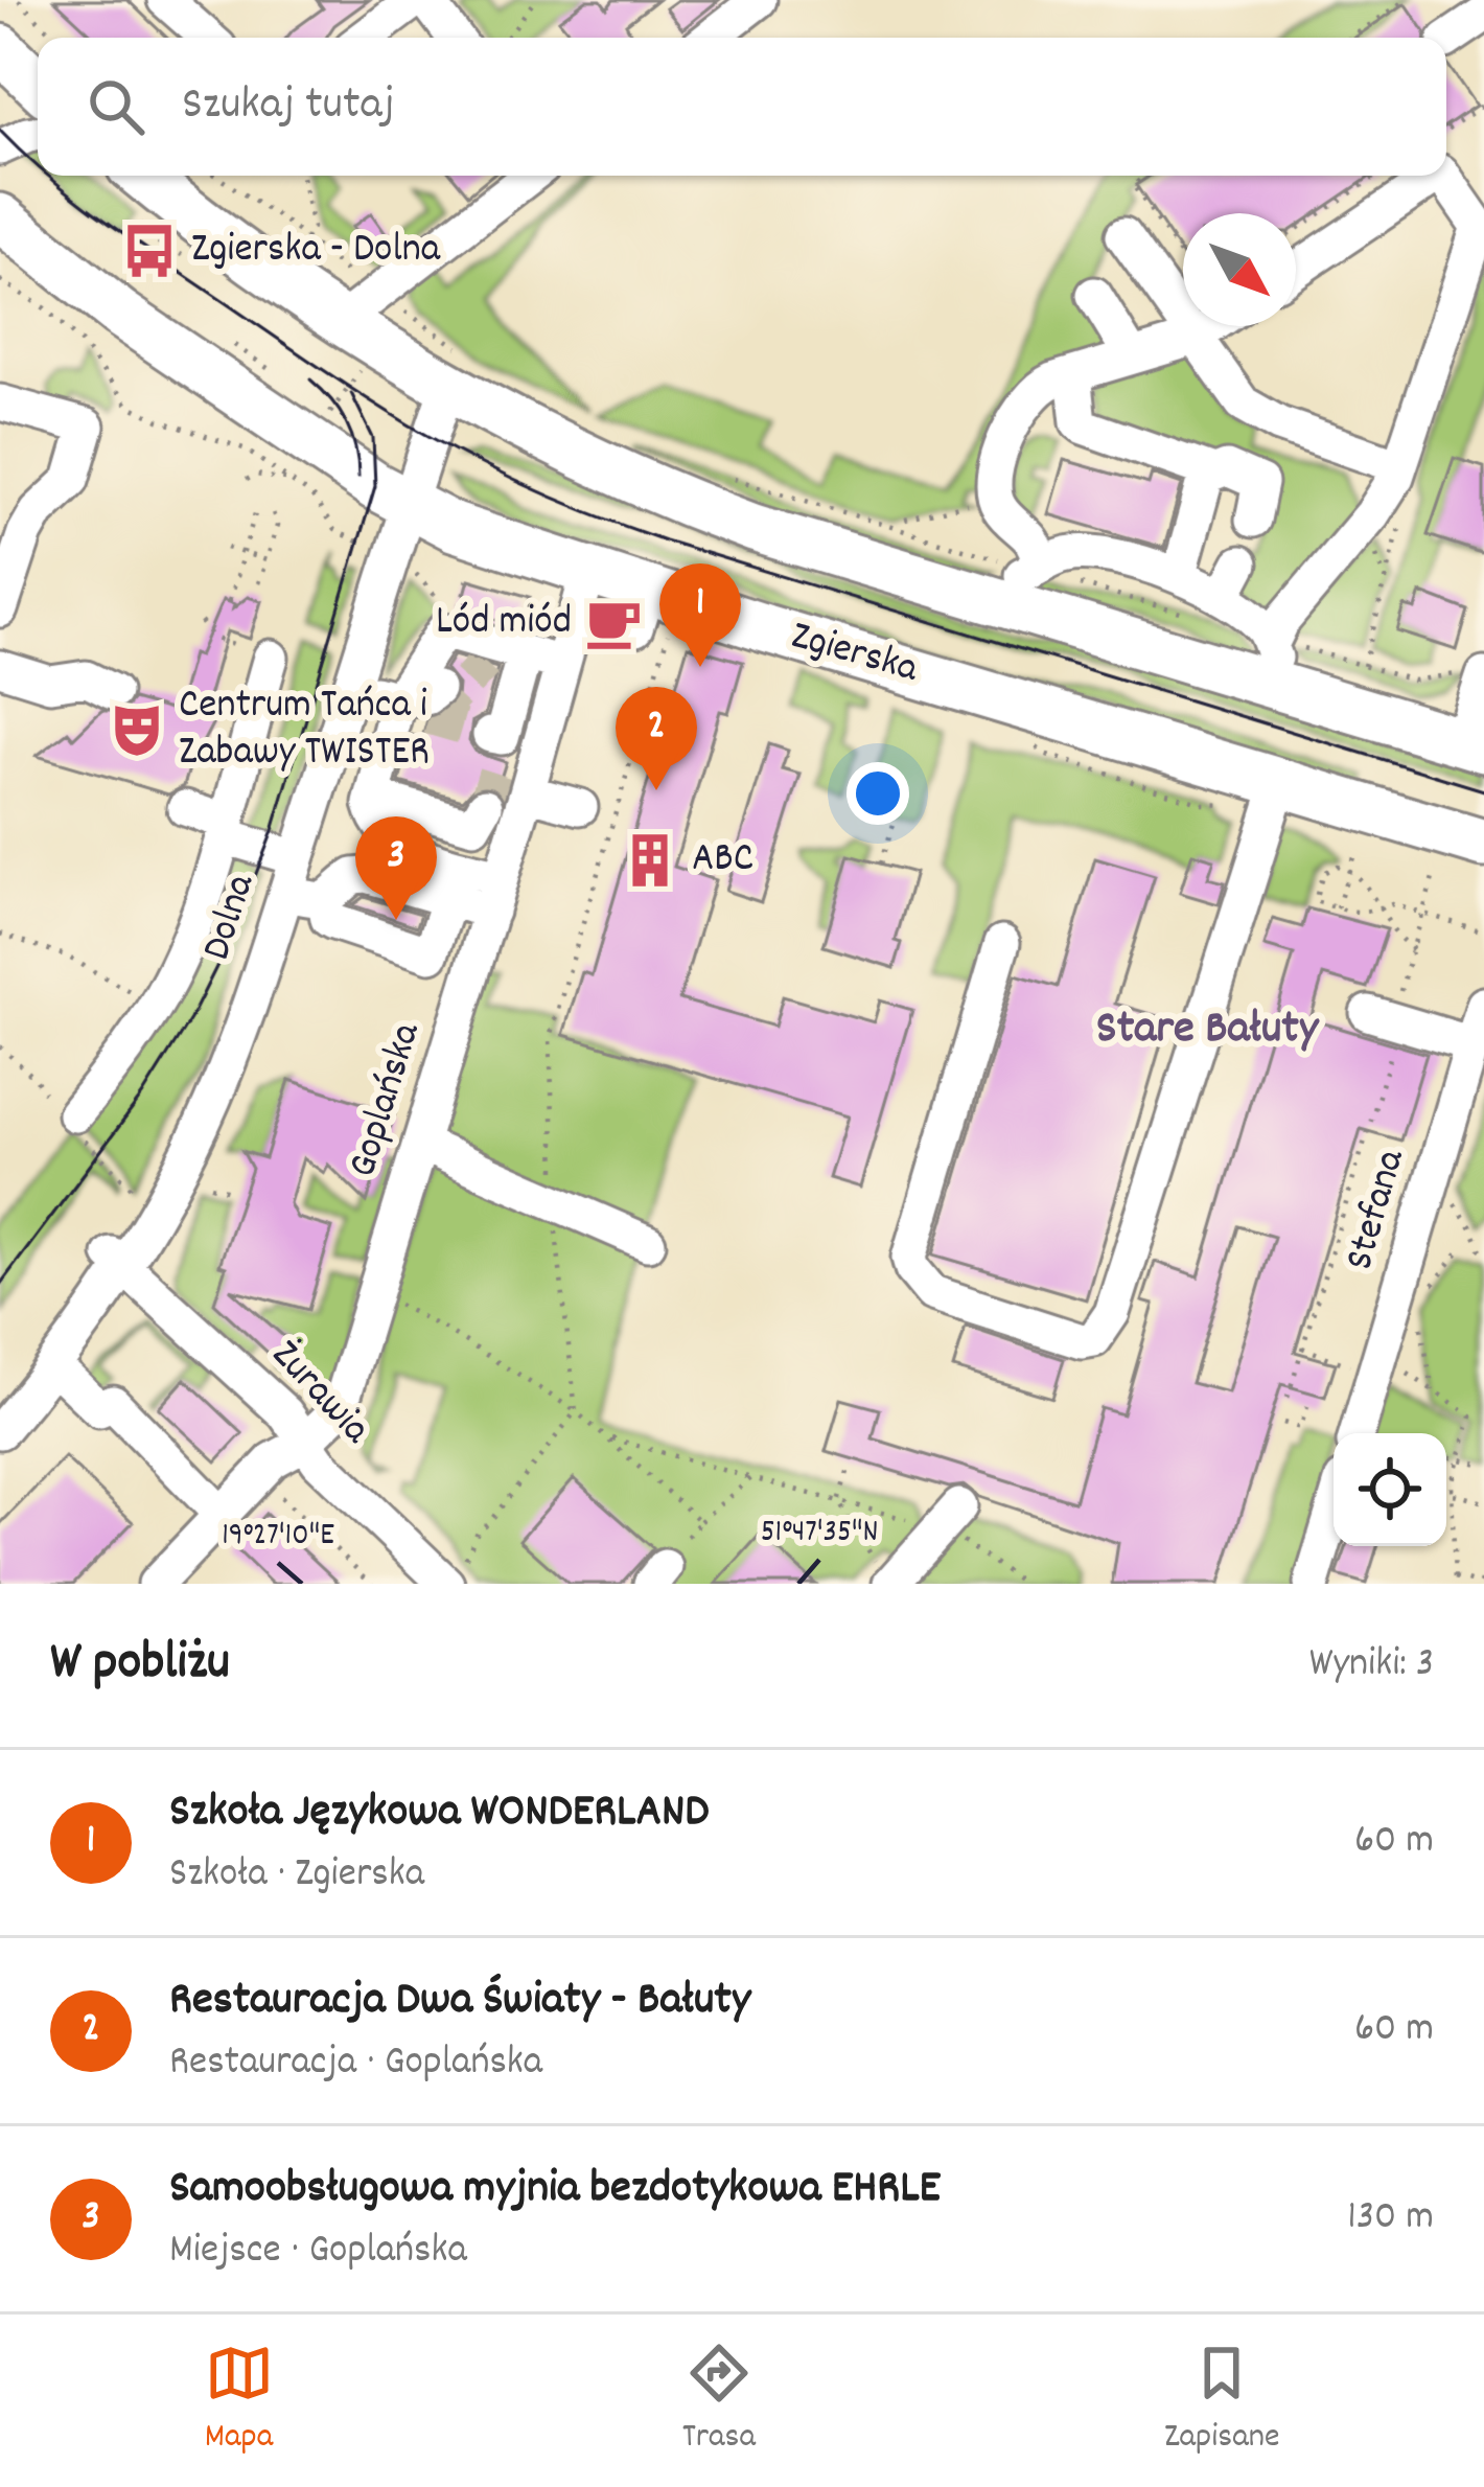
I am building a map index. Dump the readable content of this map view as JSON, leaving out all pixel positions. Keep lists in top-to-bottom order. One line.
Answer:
{"streets":{"main road":["Zgierska"],"street":["Dolna","Goplańska","Stefana","Żurawia"]},"crossings":[["Zgierska","Dolna"],["Zgierska","Goplańska"],["Dolna","Żurawia"],["Goplańska","Żurawia"]],"districts":["Stare Bałuty"],"places":{"bus stop":["Zgierska - Dolna"],"cafe":["Lód miód"],"theatre":["Centrum Tańca i Zabawy TWISTER"],"building":["ABC"]},"north":"bottom right","page":{"search":"Szukaj tutaj","pins":["1","2","3"],"heading":["W pobliżu","Wyniki: 3"],"list":[{"mark":"1","name":"Szkoła Językowa WONDERLAND","note":"Szkoła · Zgierska","value":"60 m"},{"mark":"2","name":"Restauracja Dwa Światy - Bałuty","note":"Restauracja · Goplańska","value":"60 m"},{"mark":"3","name":"Samoobsługowa myjnia bezdotykowa EHRLE","note":"Miejsce · Goplańska","value":"130 m"}],"nav":["Mapa","Trasa","Zapisane"]},"coordinates":["51°47'35\"N","19°27'10\"E"]}
